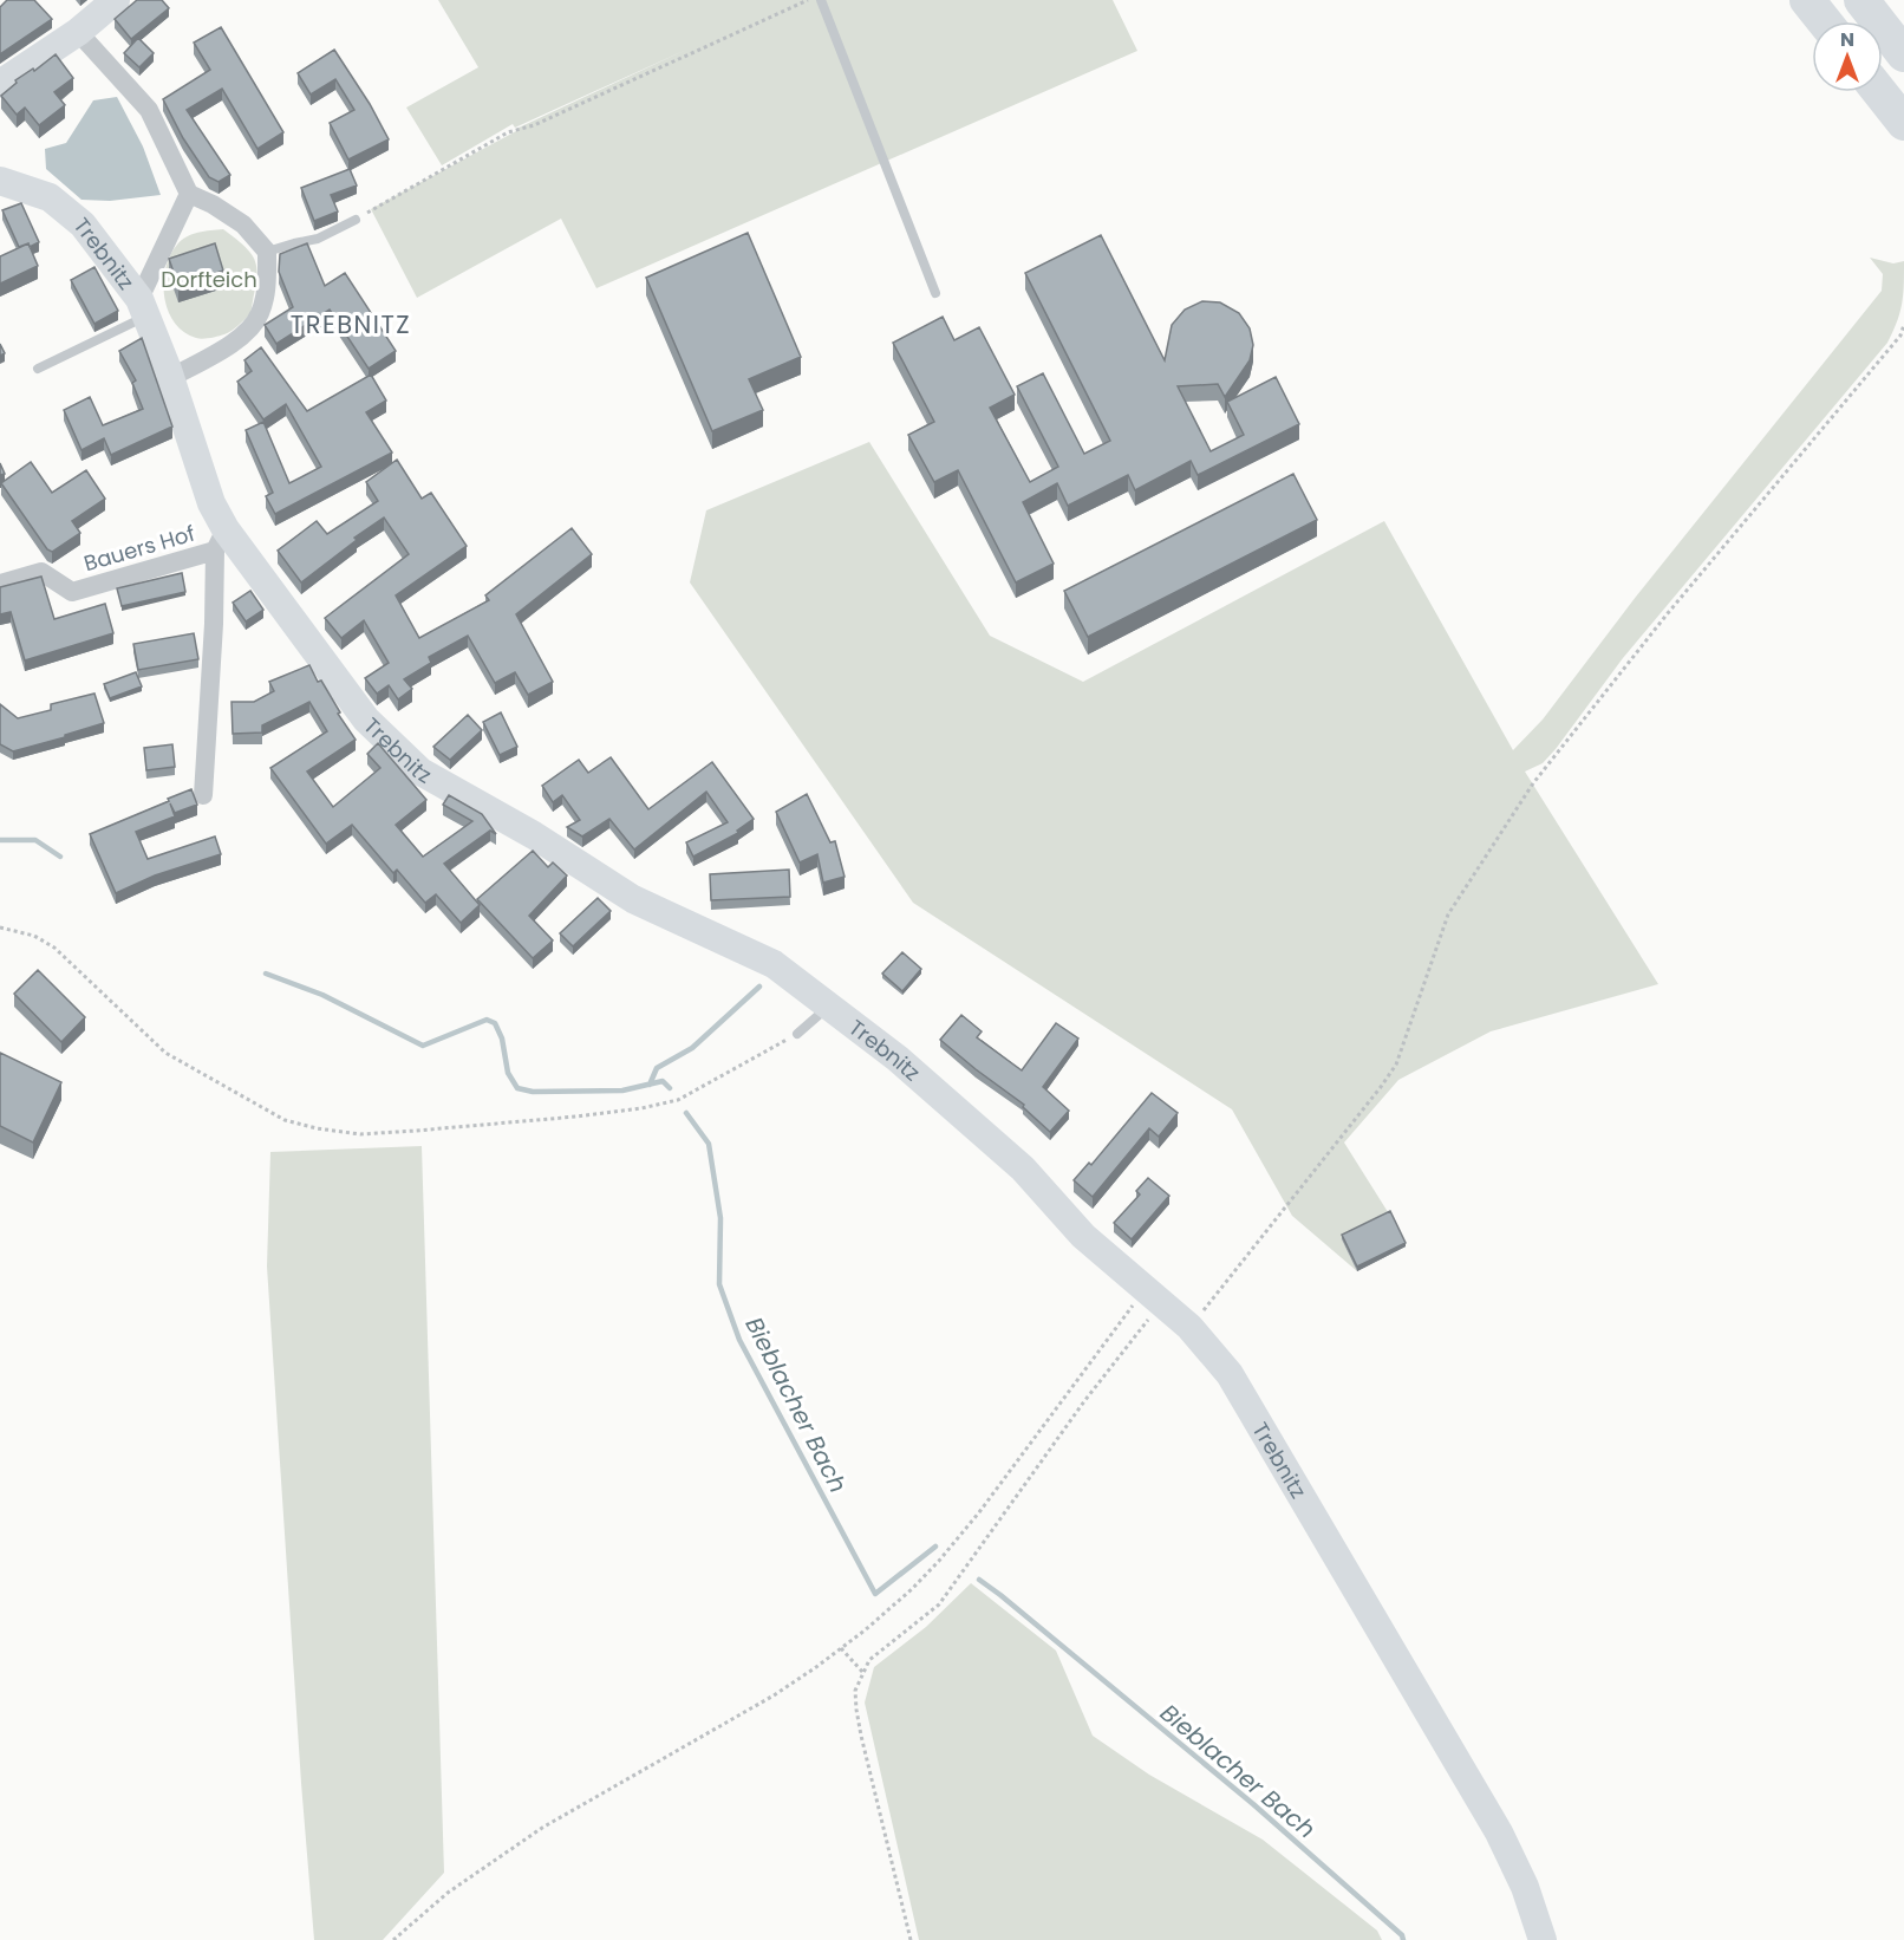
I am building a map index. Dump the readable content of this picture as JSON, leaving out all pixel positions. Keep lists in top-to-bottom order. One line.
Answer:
{"streets":{"street":["Trebnitz","Bauers Hof"]},"crossings":[["Trebnitz","Bauers Hof"]],"districts":["TREBNITZ"],"water":["Bieblacher Bach"],"parks":["Dorfteich"],"north":"top"}
